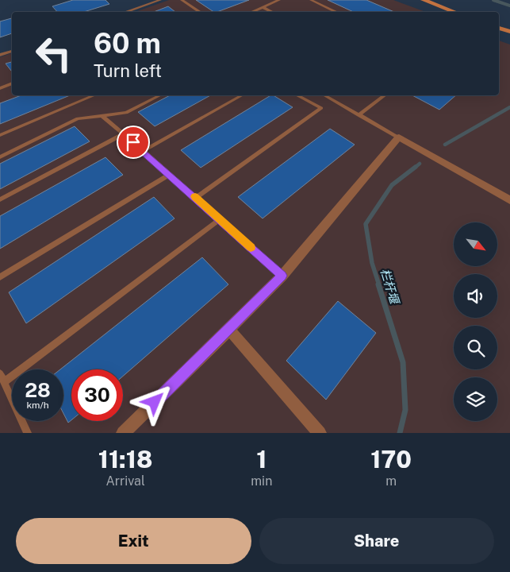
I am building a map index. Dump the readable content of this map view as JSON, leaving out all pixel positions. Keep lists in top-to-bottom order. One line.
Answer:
{"water":["栏杆堰"],"north":"bottom right","page":{"turn":["60 m","Turn left"],"speed":"28 km/h","limit":"30","eta":["11:18","Arrival","1","min","170","m"],"buttons":["Exit","Share"]}}
